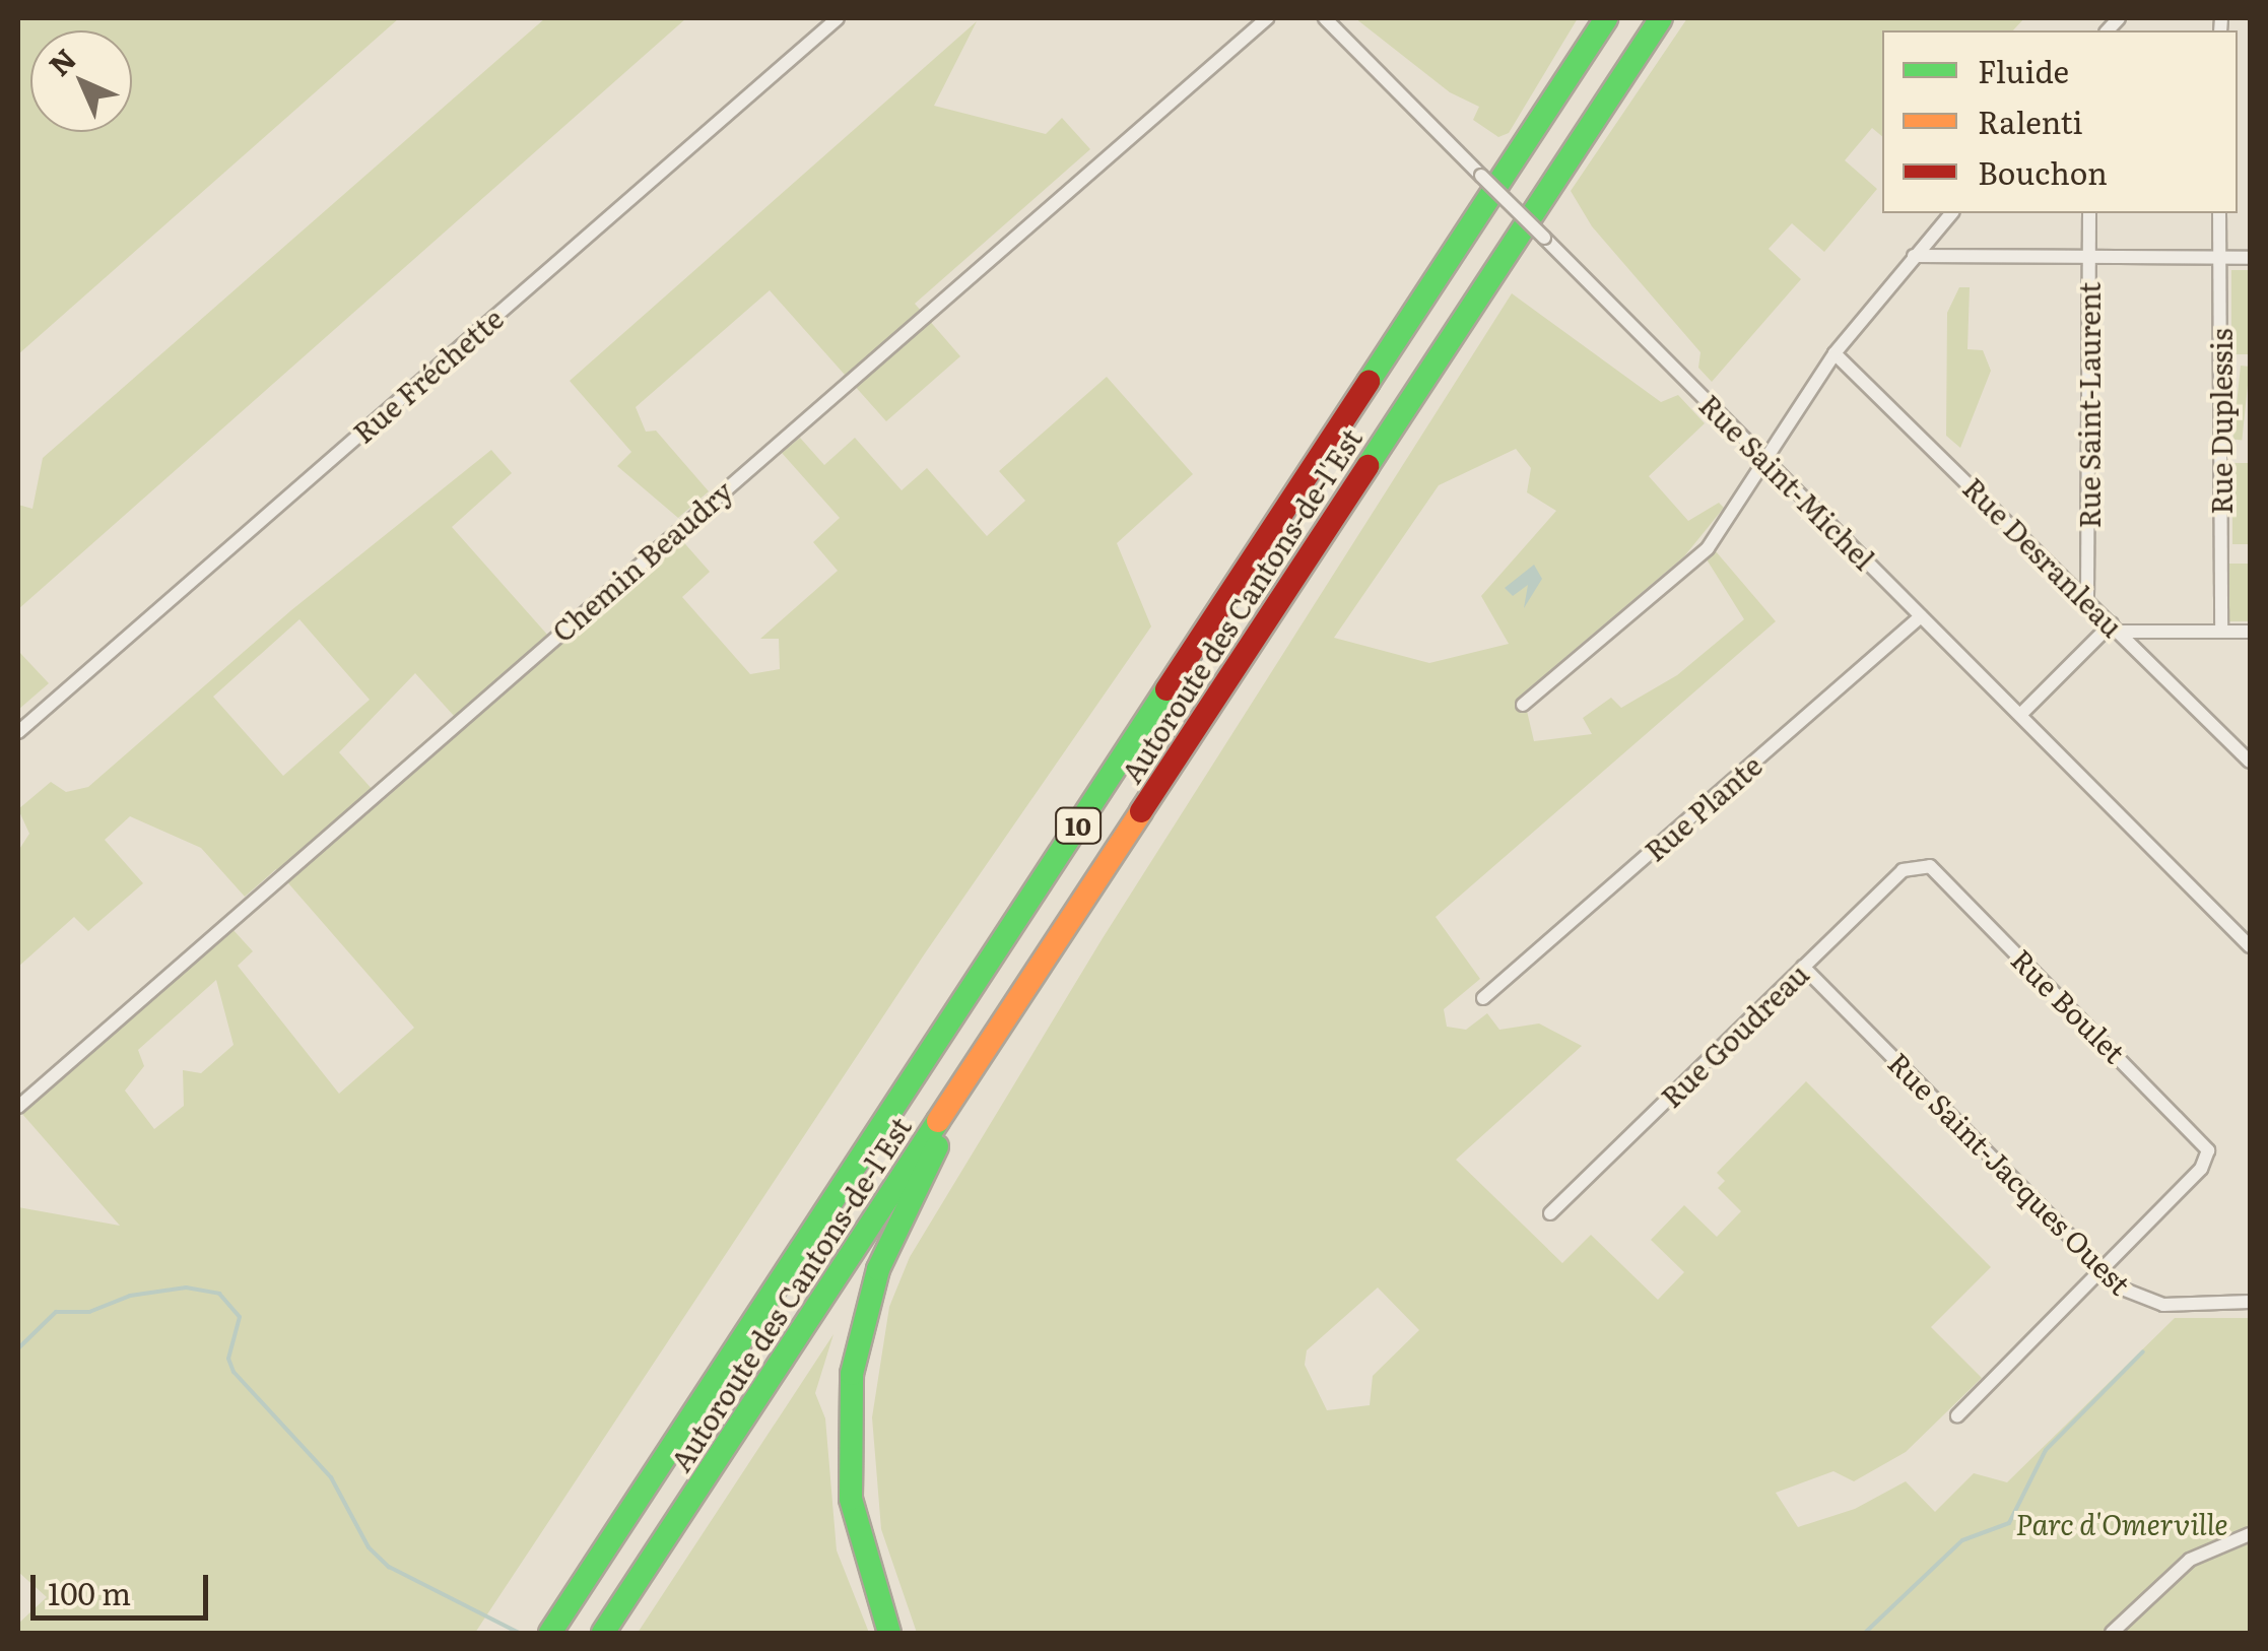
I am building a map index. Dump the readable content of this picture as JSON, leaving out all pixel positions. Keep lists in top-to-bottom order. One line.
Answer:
{"streets":{"highway":["Autoroute des Cantons-de-l'Est","10"],"street":["Rue Fréchette","Rue Saint-Laurent","Rue Duplessis","Rue Saint-Michel","Rue Desranleau","Chemin Beaudry","Rue Plante","Rue Boulet","Rue Goudreau","Rue Saint-Jacques Ouest"]},"crossings":[["Rue Saint-Laurent","Rue Desranleau"],["Rue Saint-Michel","Rue Plante"],["Rue Boulet","Rue Goudreau"],["Rue Boulet","Rue Saint-Jacques Ouest"],["Rue Goudreau","Rue Saint-Jacques Ouest"]],"parks":["Parc d'Omerville"],"legend":["Fluide","Ralenti","Bouchon"],"scale_bar":"100 m","north":"top left"}
